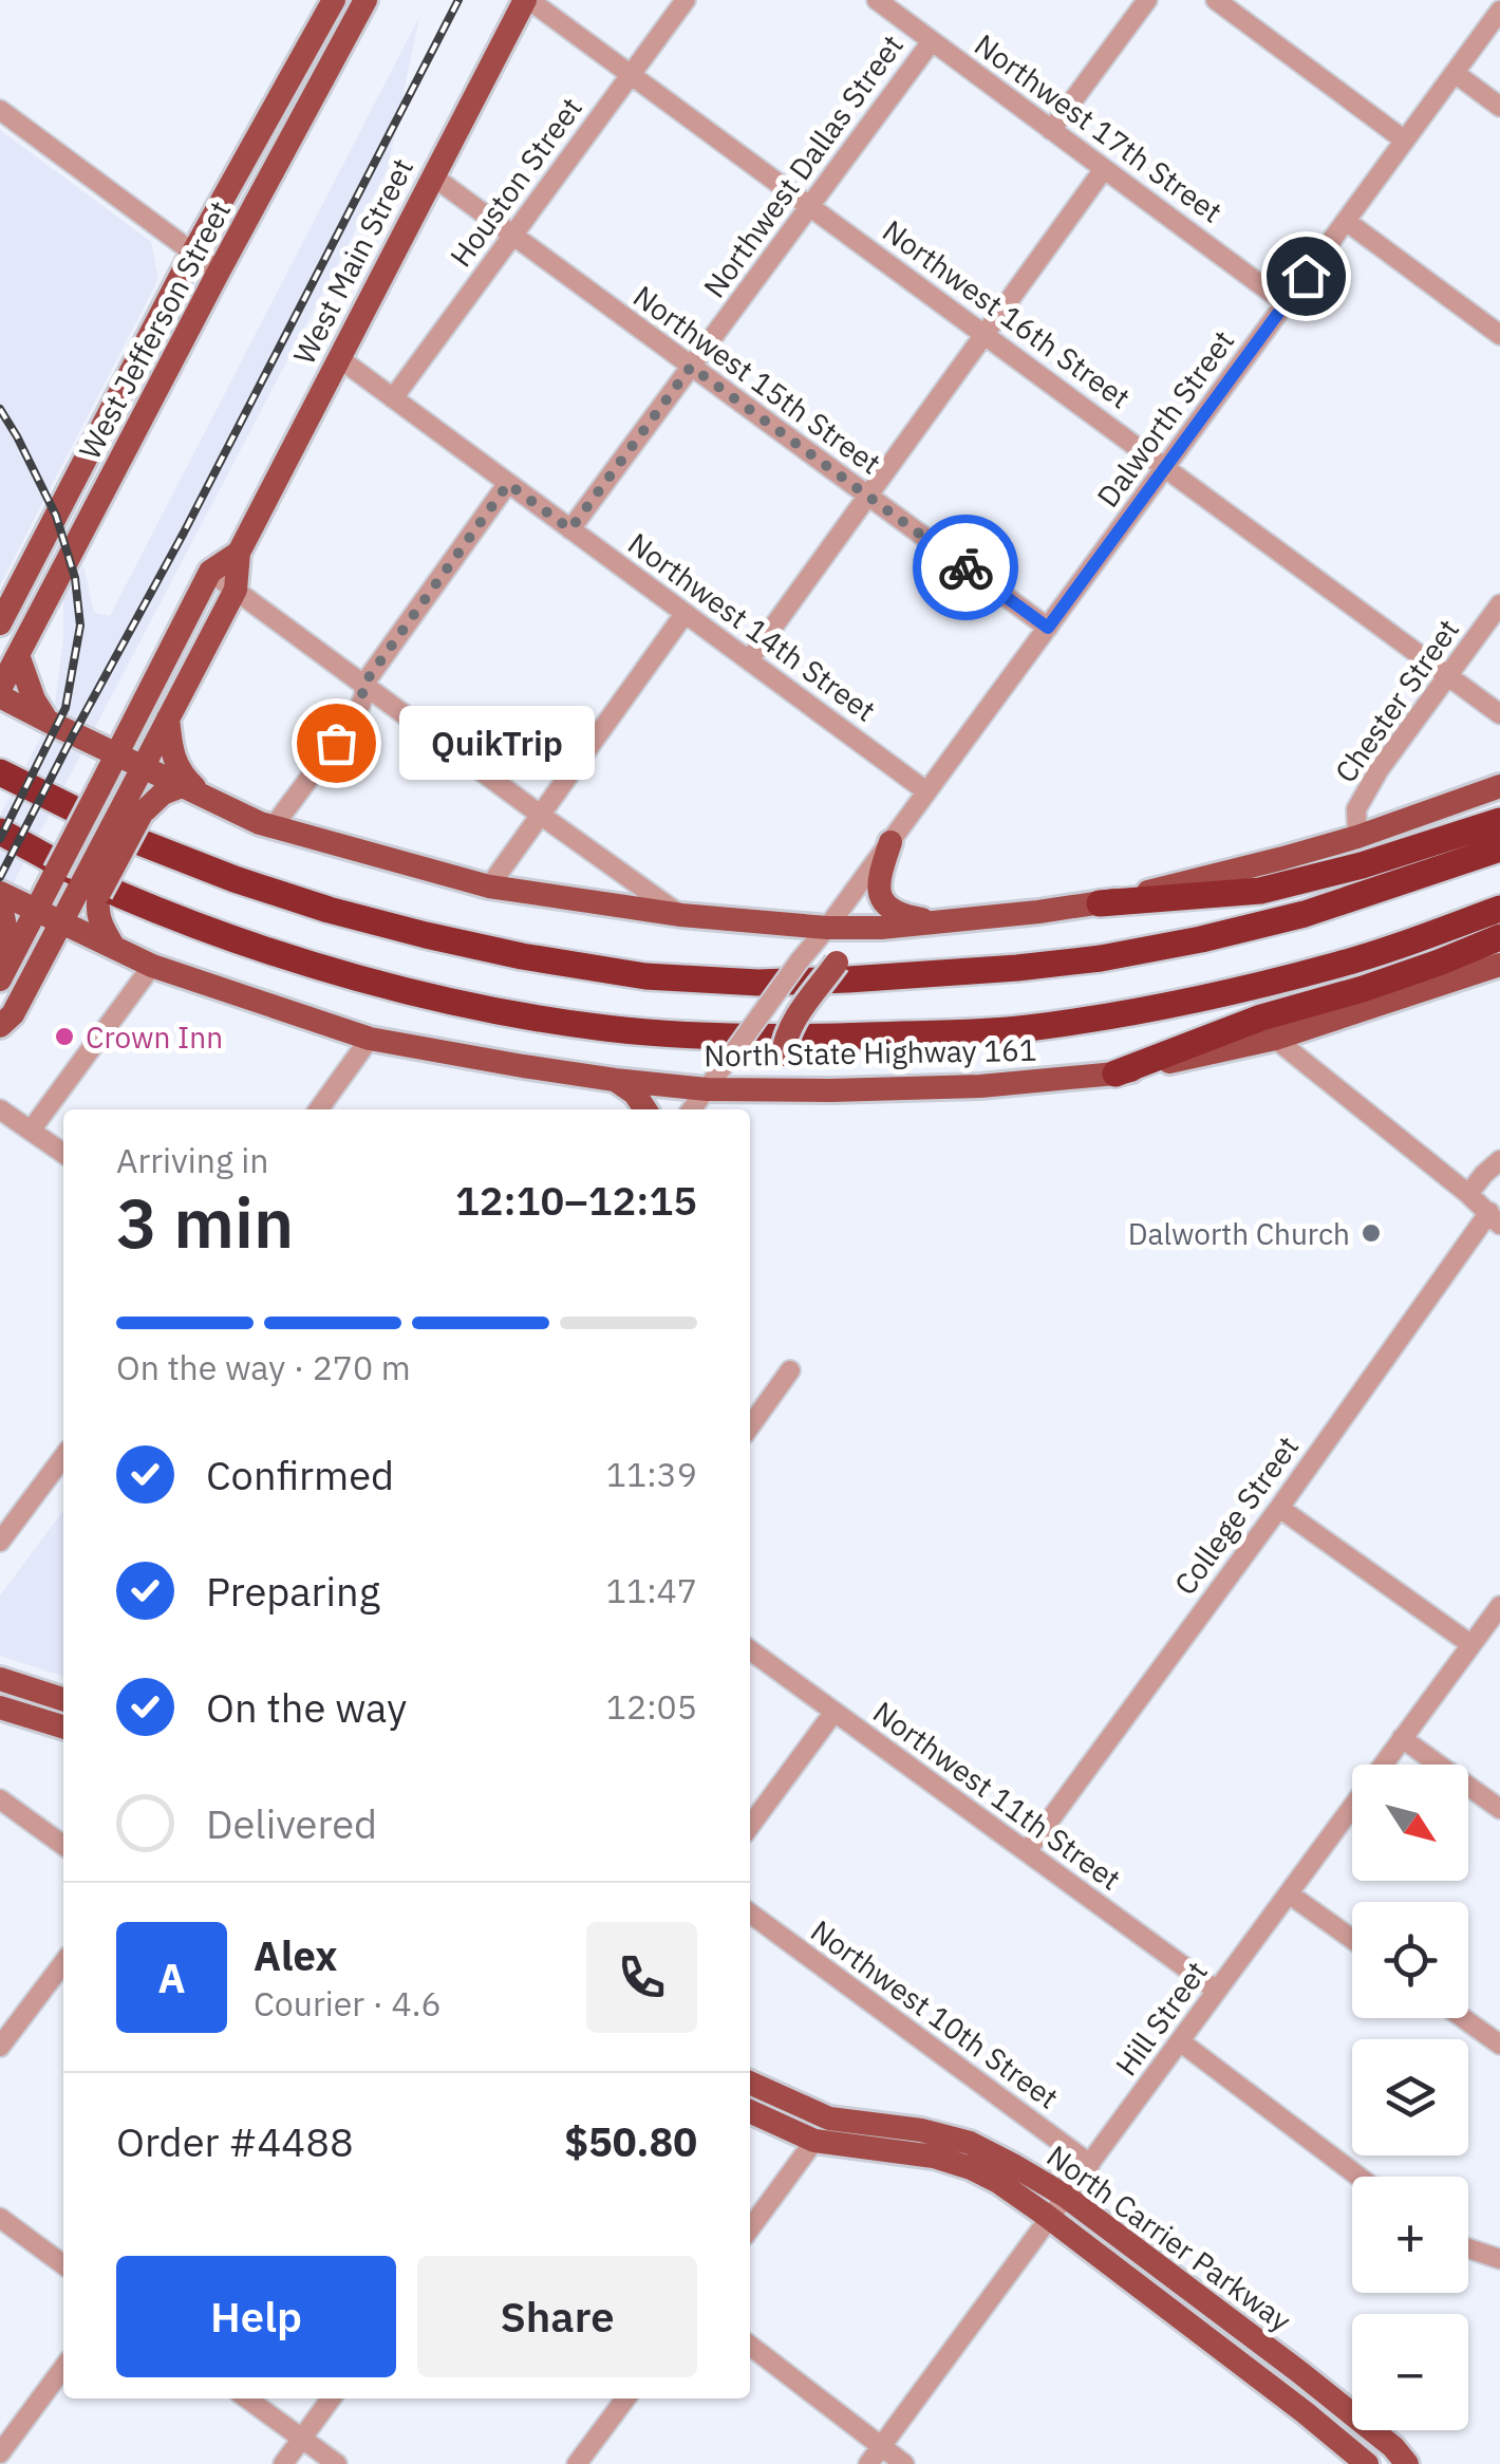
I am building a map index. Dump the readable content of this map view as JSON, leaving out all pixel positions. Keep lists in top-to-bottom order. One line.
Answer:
{"streets":{"main road":["West Main Street","West Jefferson Street","North State Highway 161","North Carrier Parkway"],"street":["Northwest 17th Street","Northwest Dallas Street","Houston Street","Northwest 16th Street","Northwest 15th Street","Dalworth Street","Northwest 14th Street","Chester Street","College Street","Northwest 11th Street","Northwest 10th Street","Hill Street"]},"crossings":[["Northwest 17th Street","Northwest Dallas Street"],["Northwest 17th Street","Dalworth Street"],["Northwest Dallas Street","Northwest 16th Street"],["Northwest Dallas Street","Northwest 15th Street"],["Northwest Dallas Street","Northwest 14th Street"],["Houston Street","Northwest 16th Street"],["Houston Street","Northwest 15th Street"],["Houston Street","Northwest 14th Street"],["West Main Street","Northwest 16th Street"],["West Main Street","Northwest 15th Street"],["West Main Street","Northwest 14th Street"],["West Main Street","North State Highway 161"],["Northwest 16th Street","Dalworth Street"],["Northwest 16th Street","Chester Street"],["Northwest 15th Street","Dalworth Street"],["Dalworth Street","Northwest 14th Street"],["Dalworth Street","North State Highway 161"],["College Street","Northwest 11th Street"],["Northwest 11th Street","Hill Street"],["Northwest 10th Street","Hill Street"],["Hill Street","North Carrier Parkway"]],"places":["QuikTrip","Crown Inn","Dalworth Church"],"north":"bottom right","page":{"bubble":"QuikTrip","heading":["3 min","Arriving in","12:10–12:15"],"panel":["Alex","Courier · 4.6","Order #4488","$50.80"],"bar":"On the way · 270 m","list":[["Confirmed","11:39"],["Preparing","11:47"],["On the way","12:05"],"Delivered"],"map_buttons":["+","−"],"round":"A","buttons":["Help","Share"]}}
